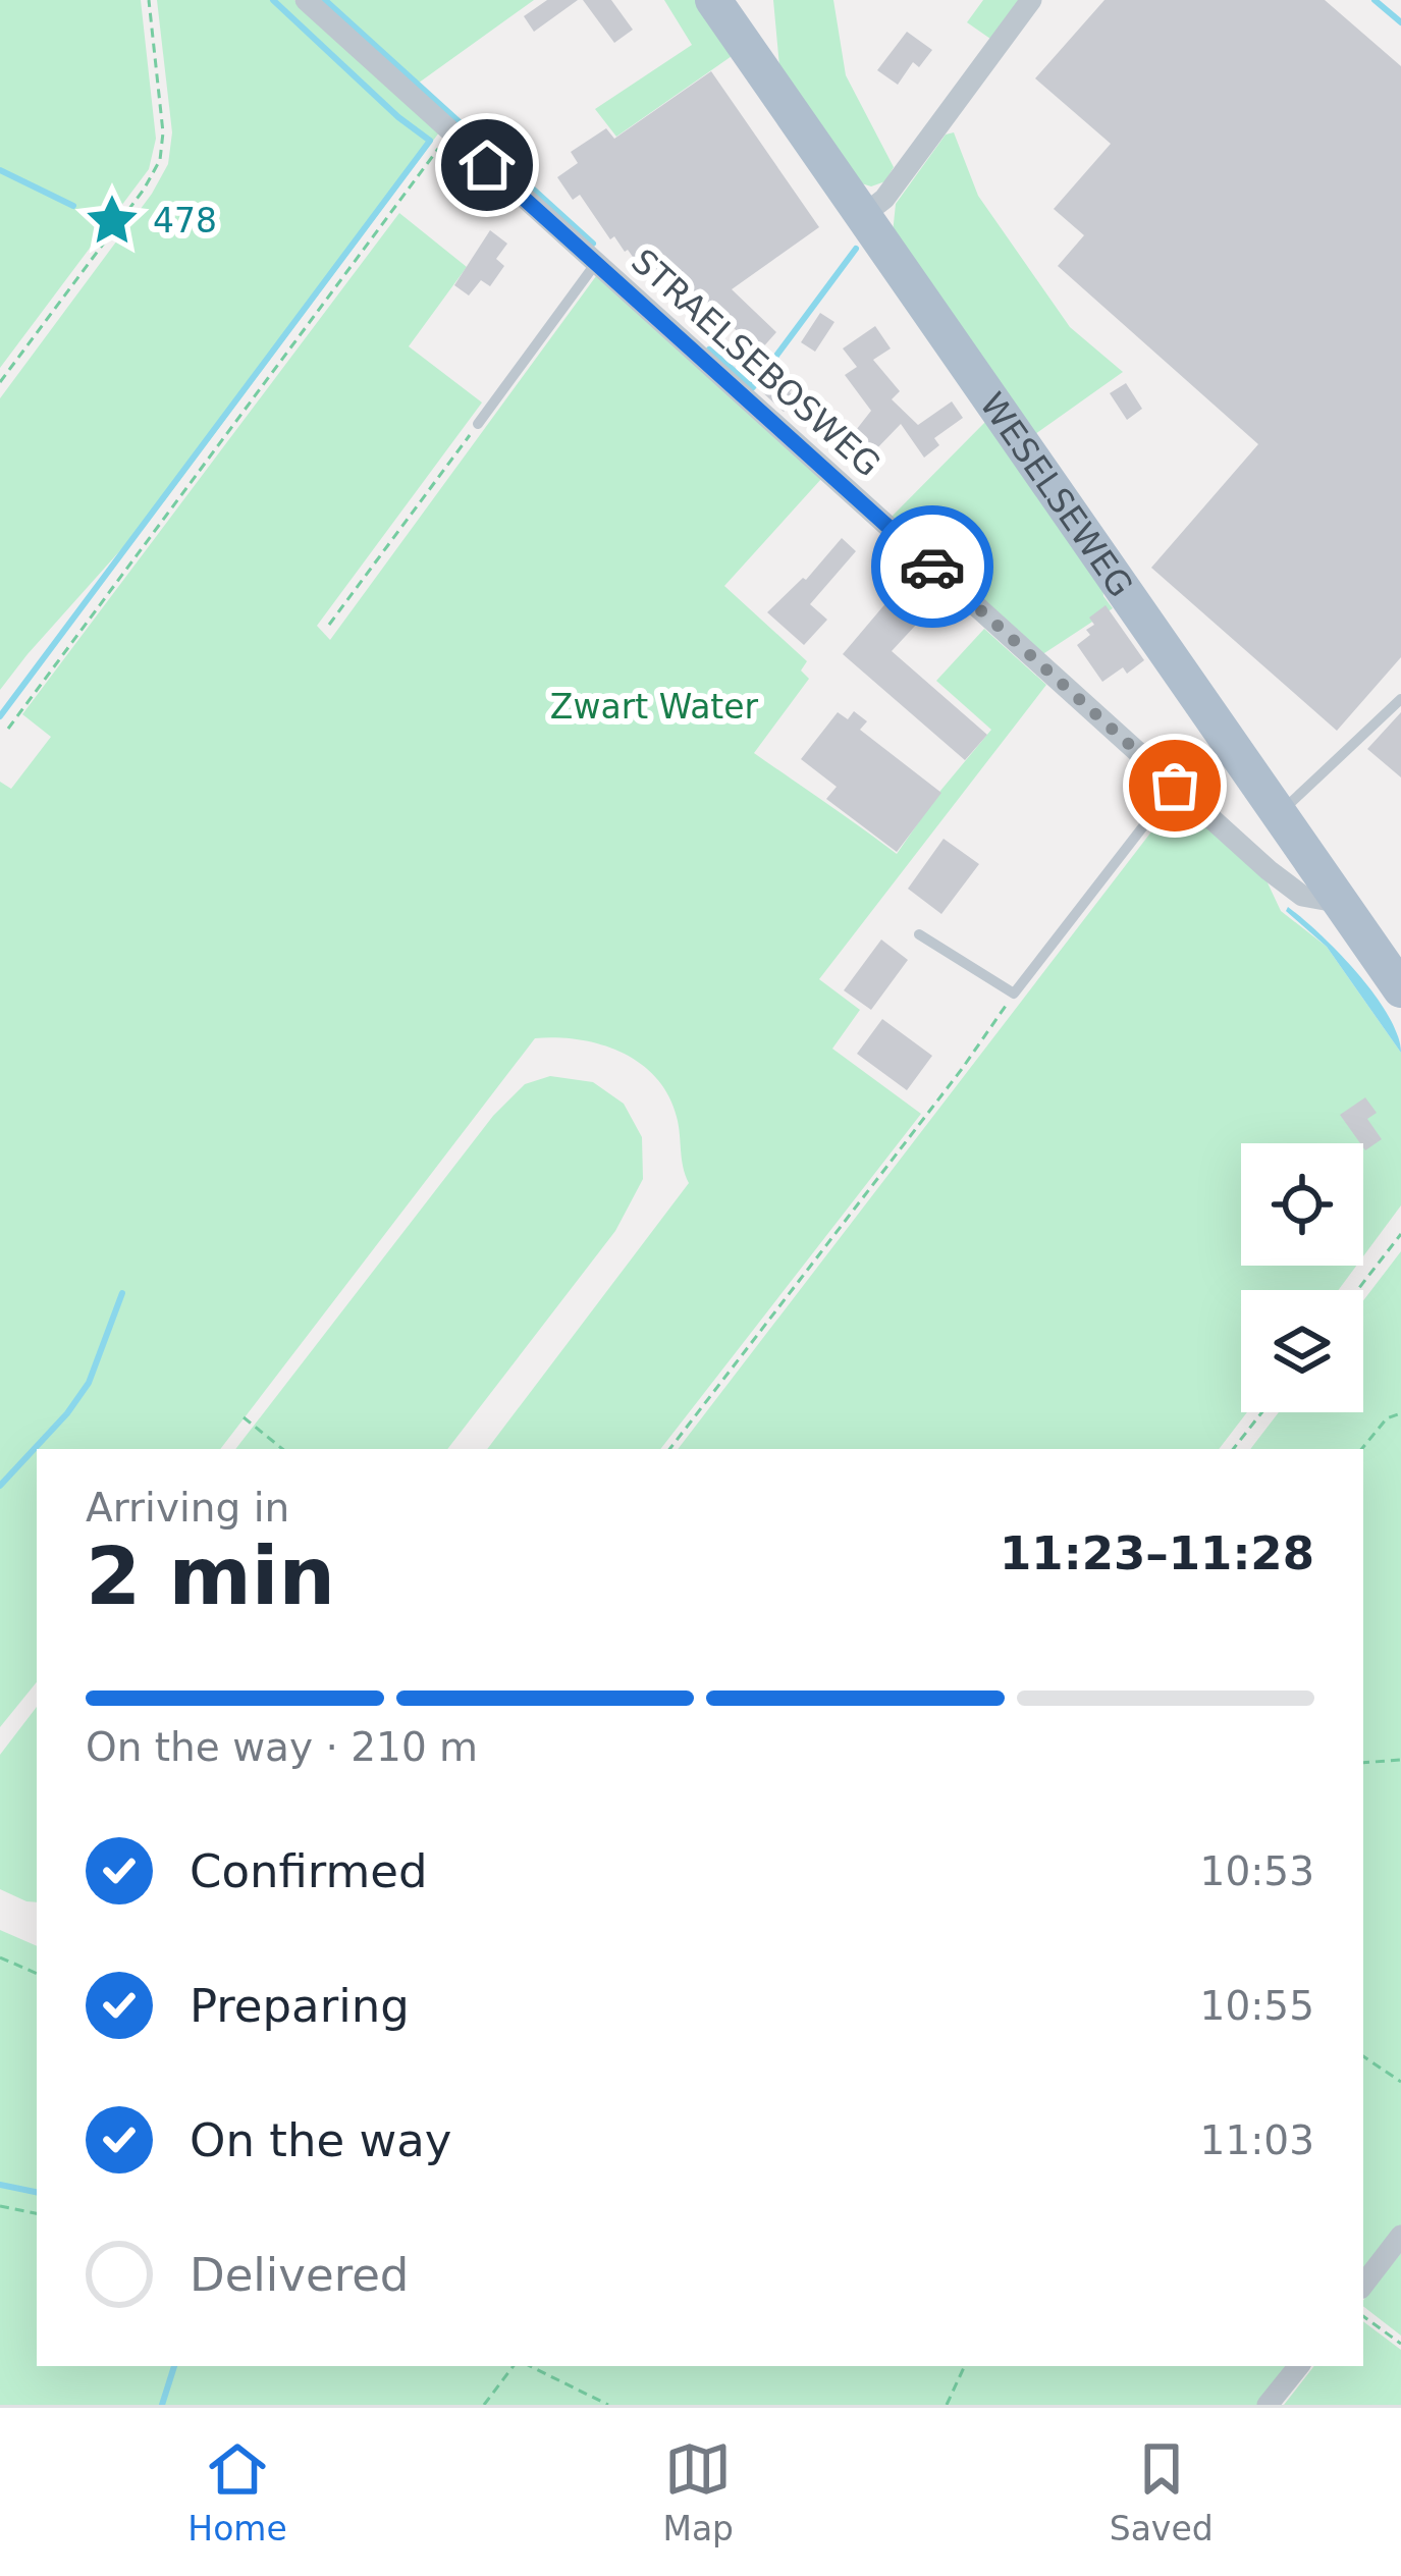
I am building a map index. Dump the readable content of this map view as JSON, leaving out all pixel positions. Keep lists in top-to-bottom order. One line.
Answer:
{"streets":{"main road":["WESELSEWEG"],"street":["STRAELSEBOSWEG"]},"crossings":[["STRAELSEBOSWEG","WESELSEWEG"]],"parks":["Zwart Water"],"places":{"place":["478"]},"page":{"heading":["2 min","Arriving in","11:23–11:28"],"bar":"On the way · 210 m","list":[["Confirmed","10:53"],["Preparing","10:55"],["On the way","11:03"],"Delivered"],"tabs":["Home","Map","Saved"]}}
